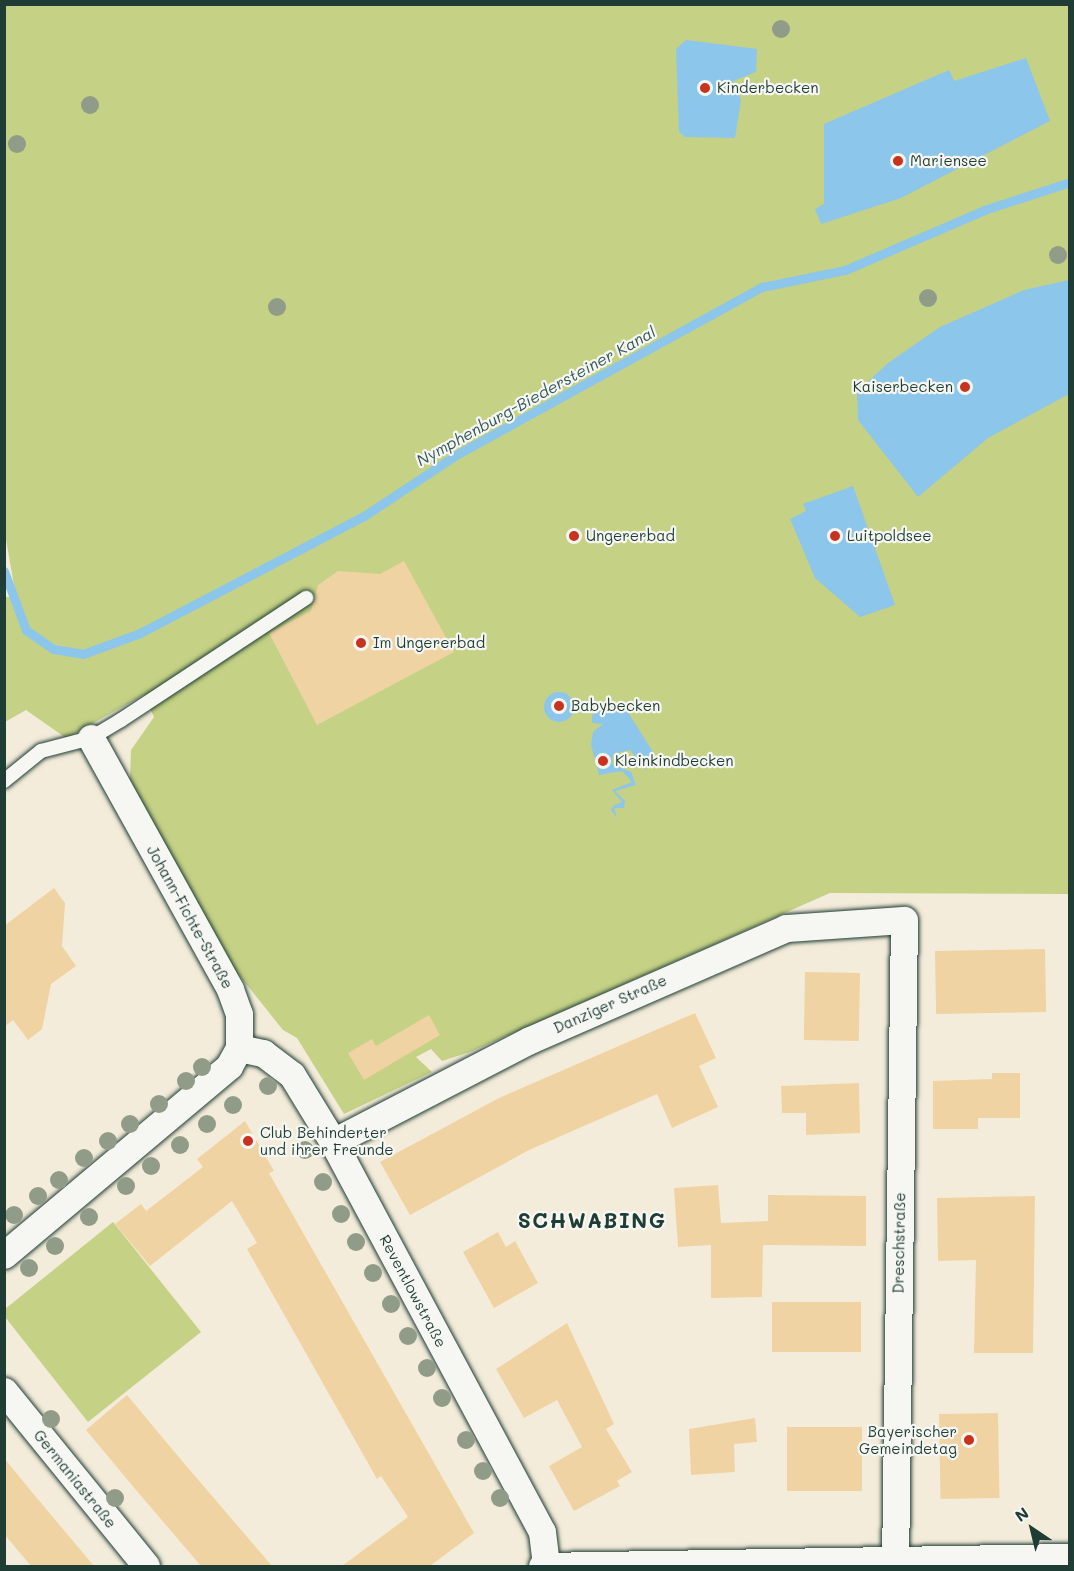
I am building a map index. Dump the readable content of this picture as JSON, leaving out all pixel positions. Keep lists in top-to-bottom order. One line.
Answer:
{"streets":{"street":["Johann-Fichte-Straße","Danziger Straße","Dreschstraße","Reventlowstraße","Germaniastraße"]},"crossings":[["Johann-Fichte-Straße","Reventlowstraße"],["Danziger Straße","Dreschstraße"],["Danziger Straße","Reventlowstraße"]],"districts":["SCHWABING"],"water":["Nymphenburg-Biedersteiner Kanal"],"places":["Kinderbecken","Mariensee","Kaiserbecken","Ungererbad","Luitpoldsee","Im Ungererbad","Babybecken","Kleinkindbecken","Club Behinderter und ihrer Freunde","Bayerischer Gemeindetag"],"north":"top left"}
